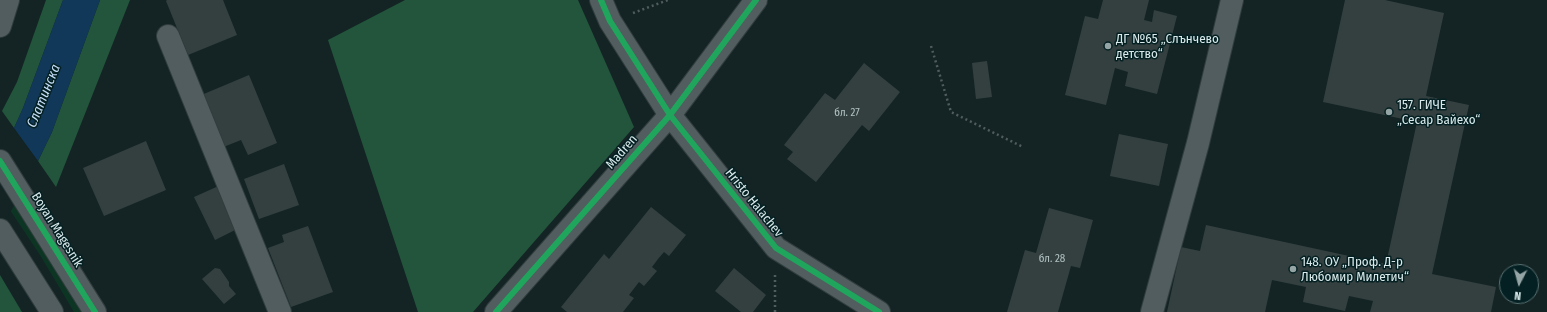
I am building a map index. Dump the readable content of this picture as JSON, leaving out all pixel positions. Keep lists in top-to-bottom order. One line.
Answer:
{"streets":{"street":["Madren","Hristo Halachev","Boyan Magesnik"]},"crossings":[["Madren","Hristo Halachev"]],"water":["Слатинска"],"places":["ДГ №65 „Слънчево детство“","157. ГИЧЕ „Сесар Вайехо“","148. ОУ „Проф. Д-р Любомир Милетич“"],"house_numbers":["бл. 27","бл. 28"],"north":"bottom"}
